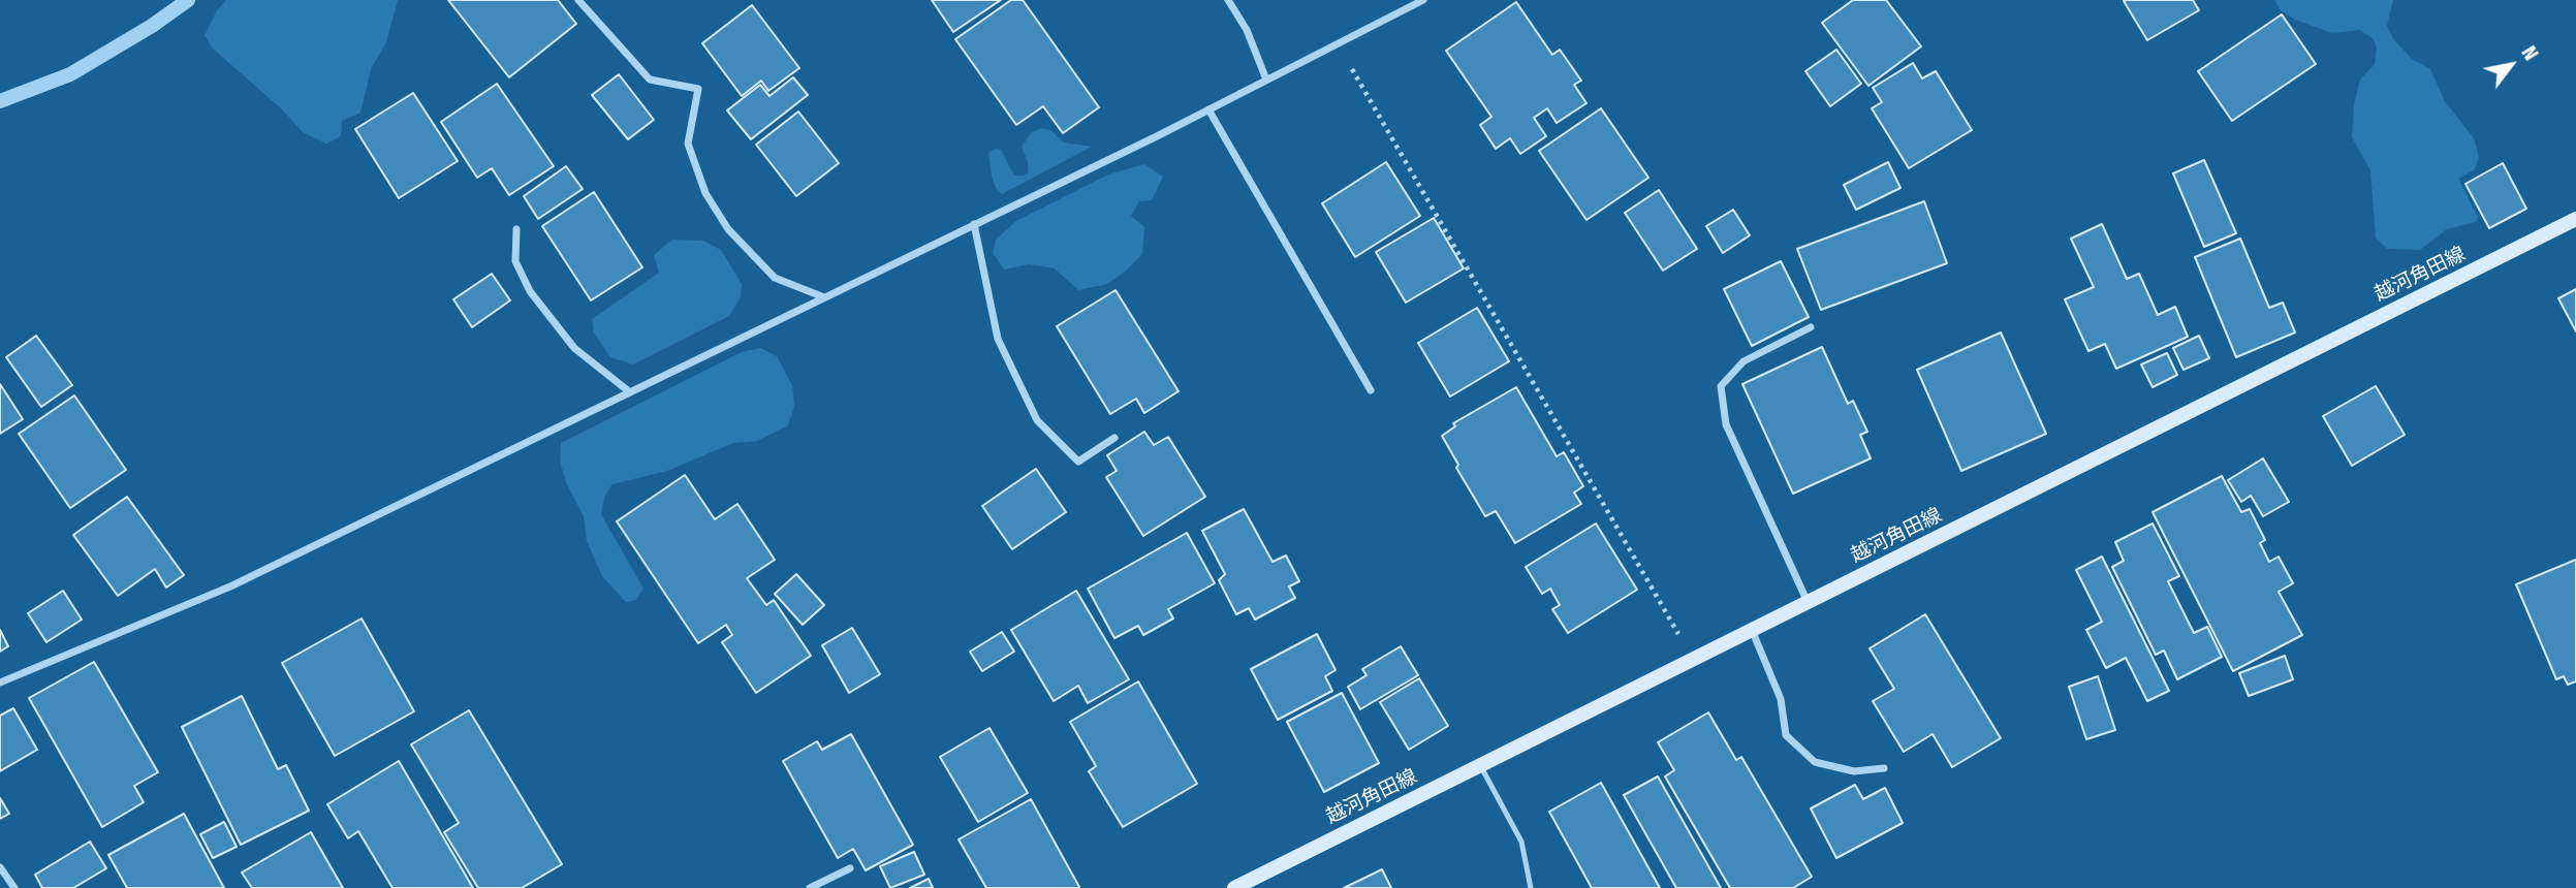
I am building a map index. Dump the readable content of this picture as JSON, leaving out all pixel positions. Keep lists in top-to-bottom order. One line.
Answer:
{"streets":{"main road":["越河角田線"]},"north":"top right"}
